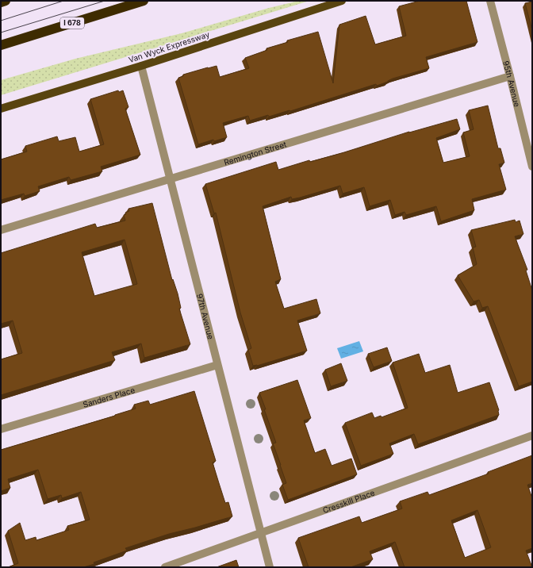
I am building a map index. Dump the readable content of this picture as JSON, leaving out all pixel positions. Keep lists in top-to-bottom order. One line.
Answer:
{"streets":{"highway":["I 678"],"main road":["Van Wyck Expressway"],"street":["95th Avenue","Remington Street","97th Avenue","Sanders Place","Cresskill Place"]},"crossings":[["Van Wyck Expressway","97th Avenue"],["95th Avenue","Remington Street"],["Remington Street","97th Avenue"],["97th Avenue","Sanders Place"],["97th Avenue","Cresskill Place"]]}
